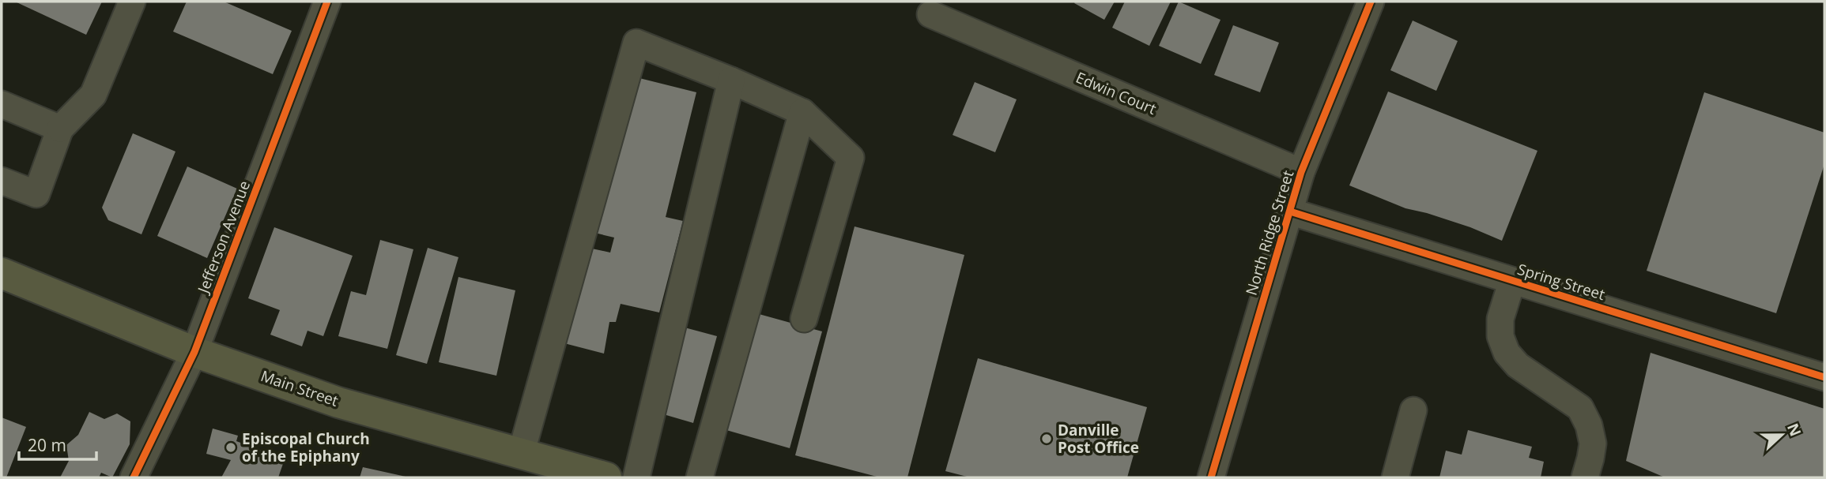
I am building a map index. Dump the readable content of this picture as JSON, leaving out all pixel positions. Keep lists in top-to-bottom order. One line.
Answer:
{"streets":{"main road":["Main Street"],"street":["Edwin Court","North Ridge Street","Jefferson Avenue","Spring Street"]},"crossings":[["Edwin Court","North Ridge Street"],["North Ridge Street","Spring Street"],["Jefferson Avenue","Main Street"]],"places":["Danville Post Office","Episcopal Church of the Epiphany"],"scale_bar":"20 m","north":"right"}
